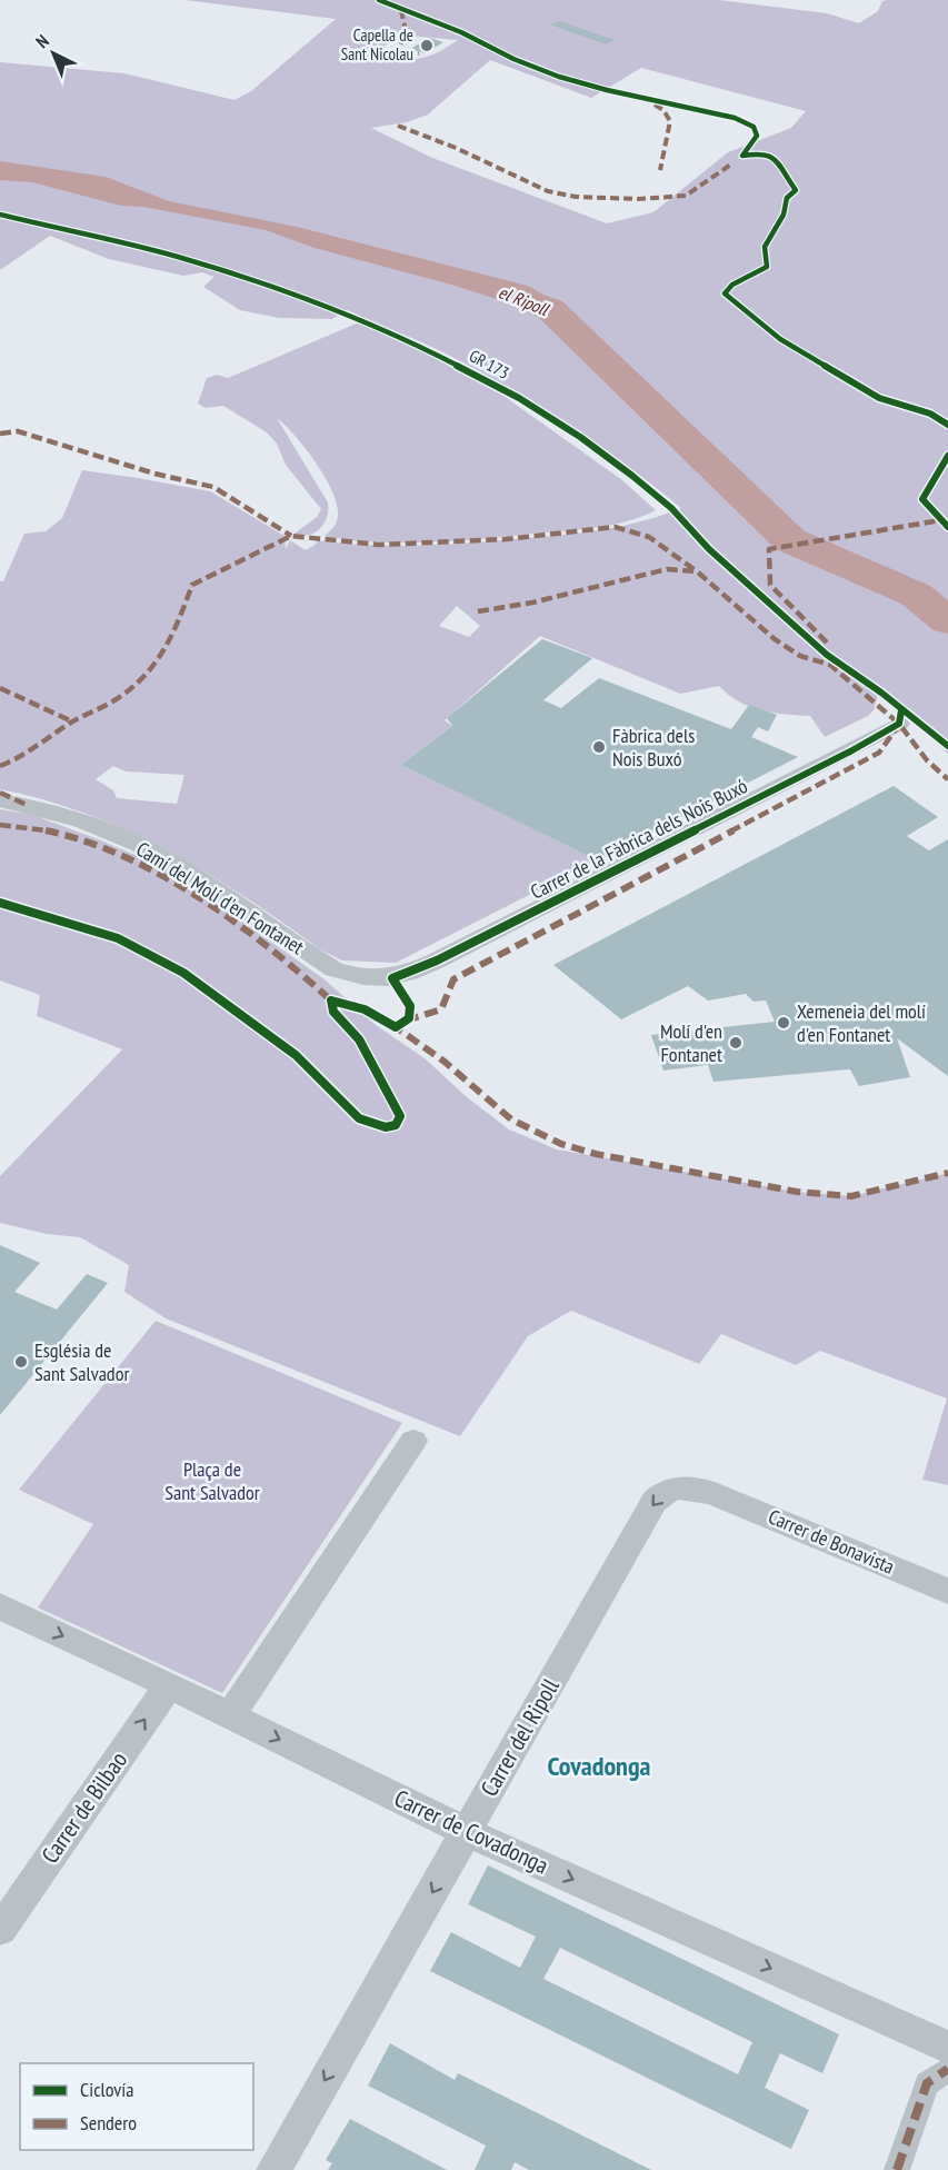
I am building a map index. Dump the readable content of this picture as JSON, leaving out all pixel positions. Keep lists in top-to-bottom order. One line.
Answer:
{"streets":{"street":["Carrer de la Fàbrica dels Nois Buxó","Camí del Molí d'en Fontanet","Carrer de Bonavista","Carrer del Ripoll","Carrer de Bilbao","Carrer de Covadonga"],"cycle path":["GR 173"]},"crossings":[["Carrer de la Fàbrica dels Nois Buxó","Camí del Molí d'en Fontanet"],["Carrer de Bonavista","Carrer del Ripoll"],["Carrer del Ripoll","Carrer de Covadonga"],["Carrer de Bilbao","Carrer de Covadonga"]],"one_way":["Carrer del Ripoll","Carrer de Bilbao","Carrer de Covadonga"],"districts":["Covadonga"],"water":["el Ripoll"],"parks":["Plaça de Sant Salvador"],"places":["Capella de Sant Nicolau","Fàbrica dels Nois Buxó","Xemeneia del molí d'en Fontanet","Molí d'en Fontanet","Església de Sant Salvador"],"legend":["Ciclovía","Sendero"],"north":"top left"}
